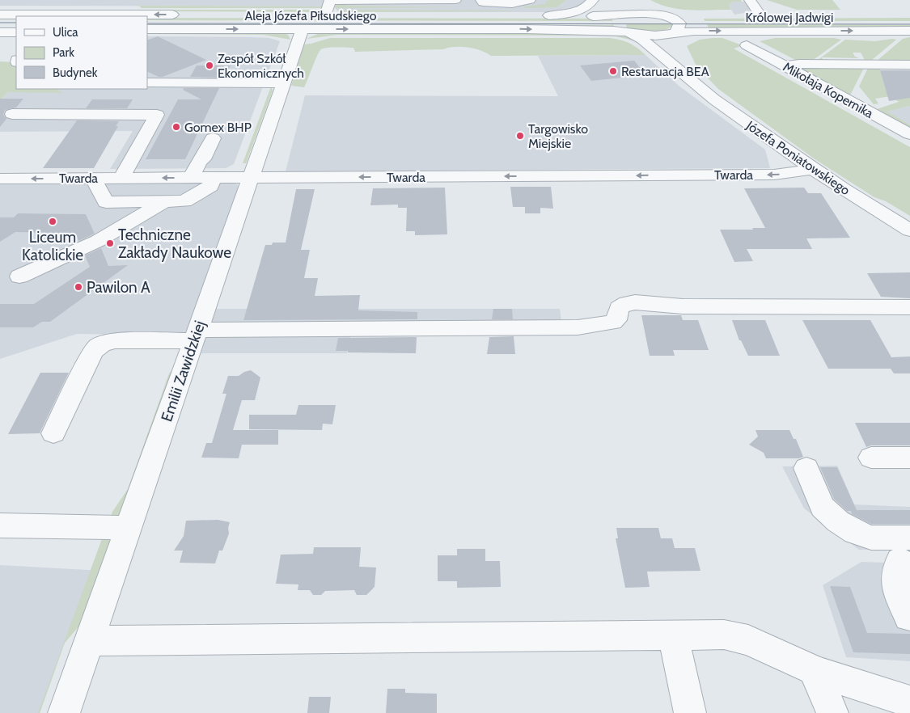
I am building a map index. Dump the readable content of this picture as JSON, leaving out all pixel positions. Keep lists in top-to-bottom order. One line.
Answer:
{"streets":{"street":["Aleja Józefa Piłsudskiego","Królowej Jadwigi","Mikołaja Kopernika","Józefa Poniatowskiego","Twarda","Emilii Zawidzkiej"]},"crossings":[["Aleja Józefa Piłsudskiego","Królowej Jadwigi"],["Aleja Józefa Piłsudskiego","Józefa Poniatowskiego"],["Aleja Józefa Piłsudskiego","Emilii Zawidzkiej"],["Królowej Jadwigi","Józefa Poniatowskiego"],["Józefa Poniatowskiego","Twarda"],["Twarda","Emilii Zawidzkiej"]],"places":["Zespół Szkół Ekonomicznych","Restaruacja BEA","Gomex BHP","Targowisko Miejskie","Liceum Katolickie","Techniczne Zakłady Naukowe","Pawilon A"],"legend":["Ulica","Park","Budynek"]}
